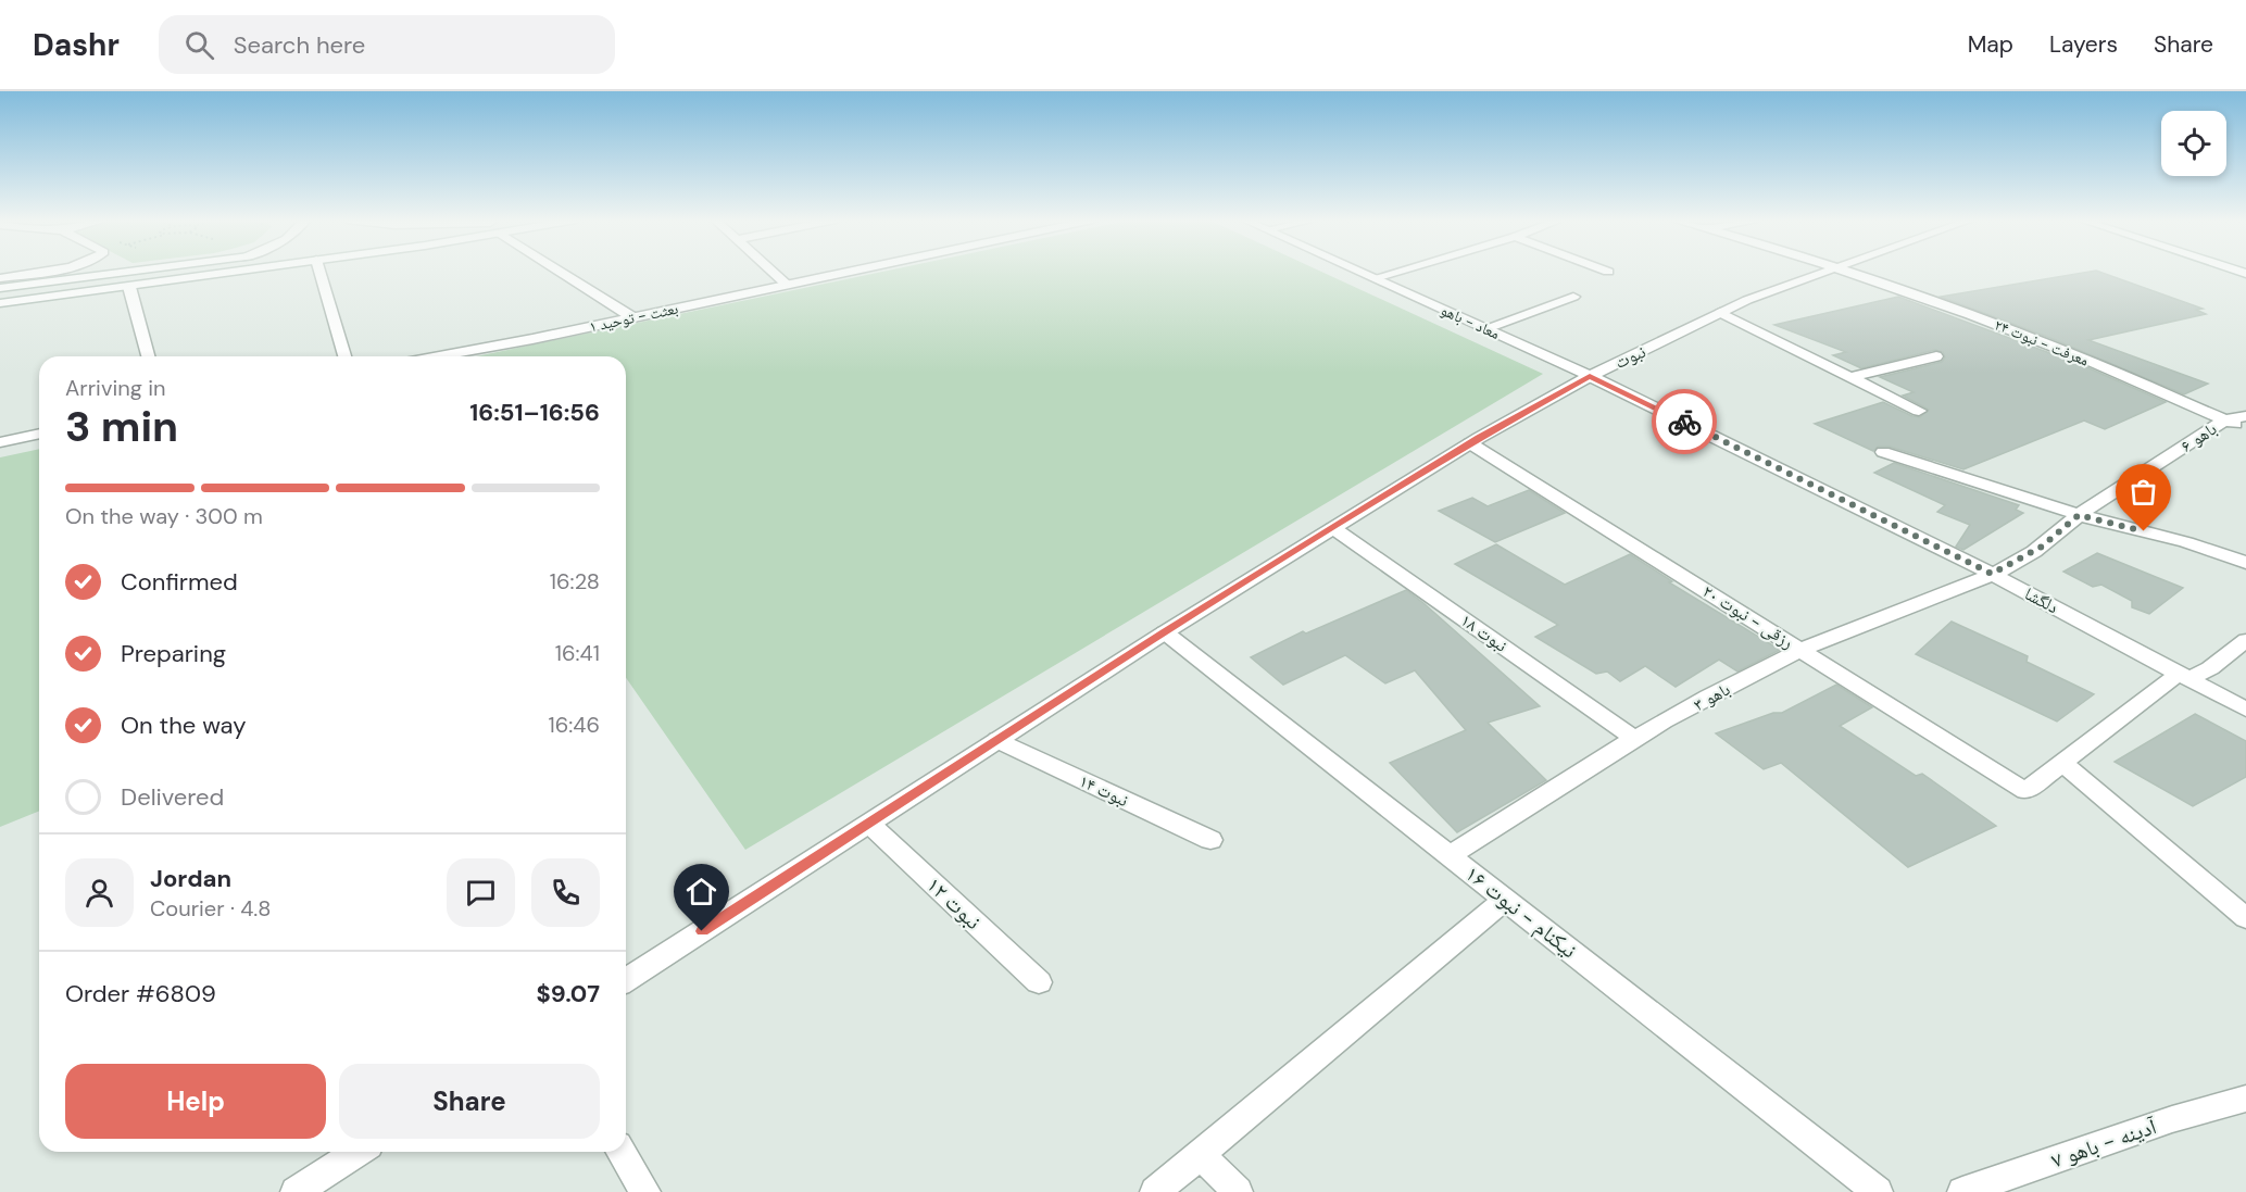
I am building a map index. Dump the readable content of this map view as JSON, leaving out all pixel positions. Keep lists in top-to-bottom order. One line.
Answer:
{"streets":{"street":["بعثت - توحید ۱","معاد - باهو","معرفت - نبوت ۲۴","نبوت","باهو ۶","دلگشا","رزقی - نبوت ۲۰","نبوت ۱۸","باهو ۳","نبوت ۱۴","نبوت ۱۲","نیکنام - نبوت ۱۶","آدینه - باهو ۷"]},"crossings":[["معاد - باهو","نبوت"],["معاد - باهو","دلگشا"],["معرفت - نبوت ۲۴","باهو ۶"],["نبوت","دلگشا"],["نبوت","رزقی - نبوت ۲۰"],["نبوت","نبوت ۱۸"],["نبوت","نبوت ۱۴"],["نبوت","نبوت ۱۲"],["نبوت","نیکنام - نبوت ۱۶"],["باهو ۶","دلگشا"],["باهو ۶","باهو ۳"],["دلگشا","باهو ۳"],["رزقی - نبوت ۲۰","باهو ۳"],["نبوت ۱۸","باهو ۳"],["باهو ۳","نیکنام - نبوت ۱۶"]],"page":{"header":"Dashr","search":"Search here","nav":["Map","Layers","Share"],"heading":["3 min","Arriving in","16:51–16:56"],"panel":["Jordan","Courier · 4.8","Order #6809","$9.07"],"bar":"On the way · 300 m","list":[["Confirmed","16:28"],["Preparing","16:41"],["On the way","16:46"],"Delivered"],"buttons":["Help","Share"]}}
